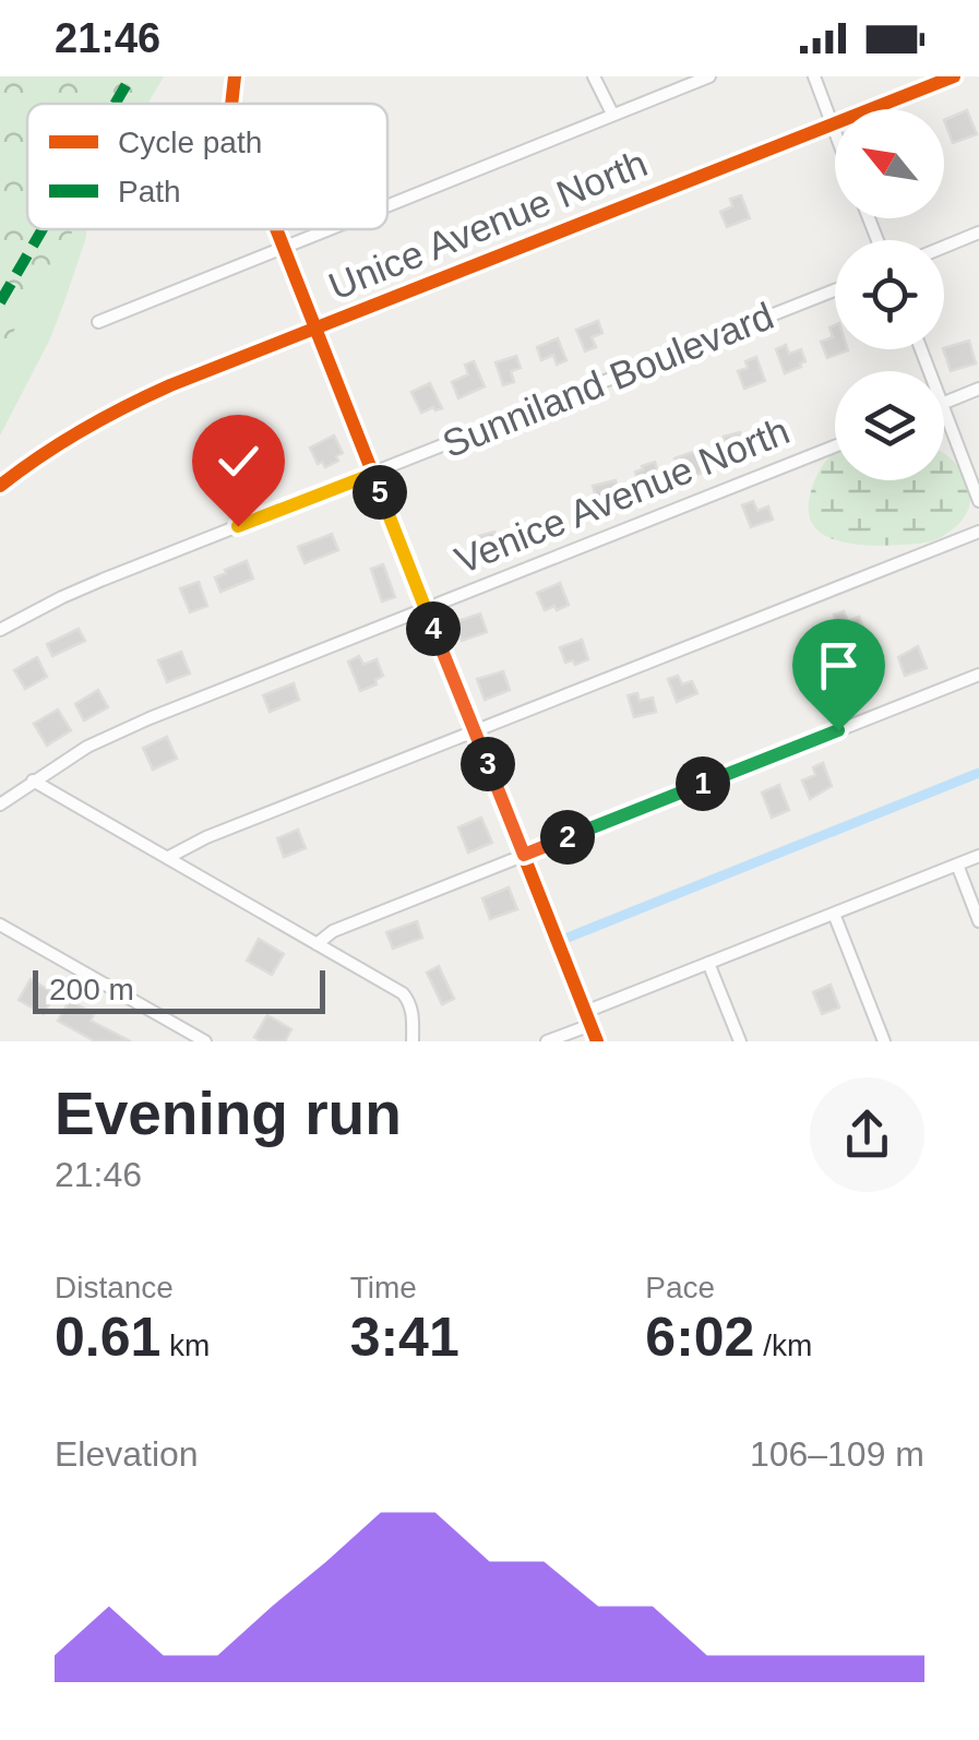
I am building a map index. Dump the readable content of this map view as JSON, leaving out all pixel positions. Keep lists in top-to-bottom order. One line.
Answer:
{"streets":{"street":["Unice Avenue North","Sunniland Boulevard","Venice Avenue North"]},"legend":["Cycle path","Path"],"scale_bar":"200 m","north":"top left","page":{"status":"21:46","pins":["5","4","3","1","2"],"scale":"200 m","heading":["Evening run","21:46"],"stats":[["Distance","0.61 km"],["Time","3:41"],["Pace","6:02 /km"]],"chart":["Elevation","106–109 m"]}}
